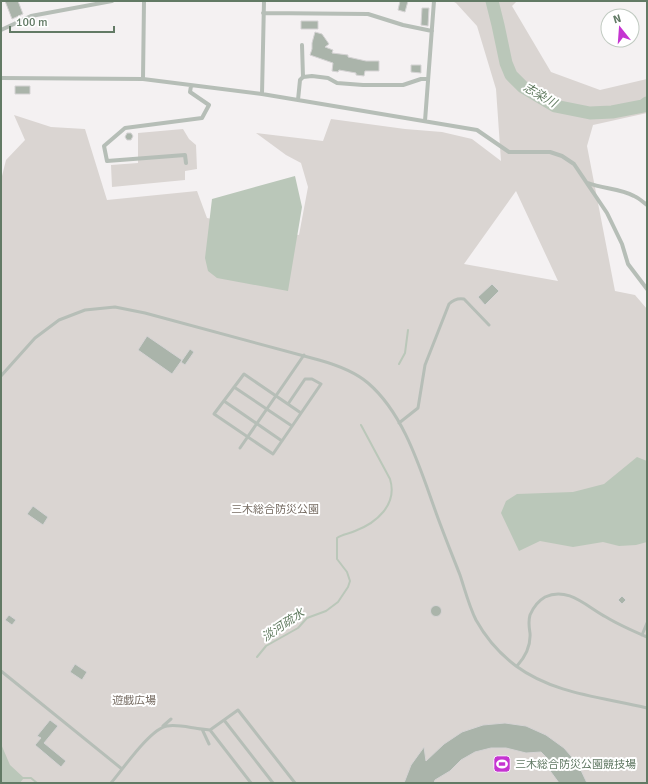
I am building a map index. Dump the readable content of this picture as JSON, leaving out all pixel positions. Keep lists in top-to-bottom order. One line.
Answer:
{"water":["志染川","淡河疏水"],"parks":["三木総合防災公園","遊戯広場"],"places":{"sports":["三木総合防災公園競技場"]},"scale_bar":"100 m","north":"top"}
